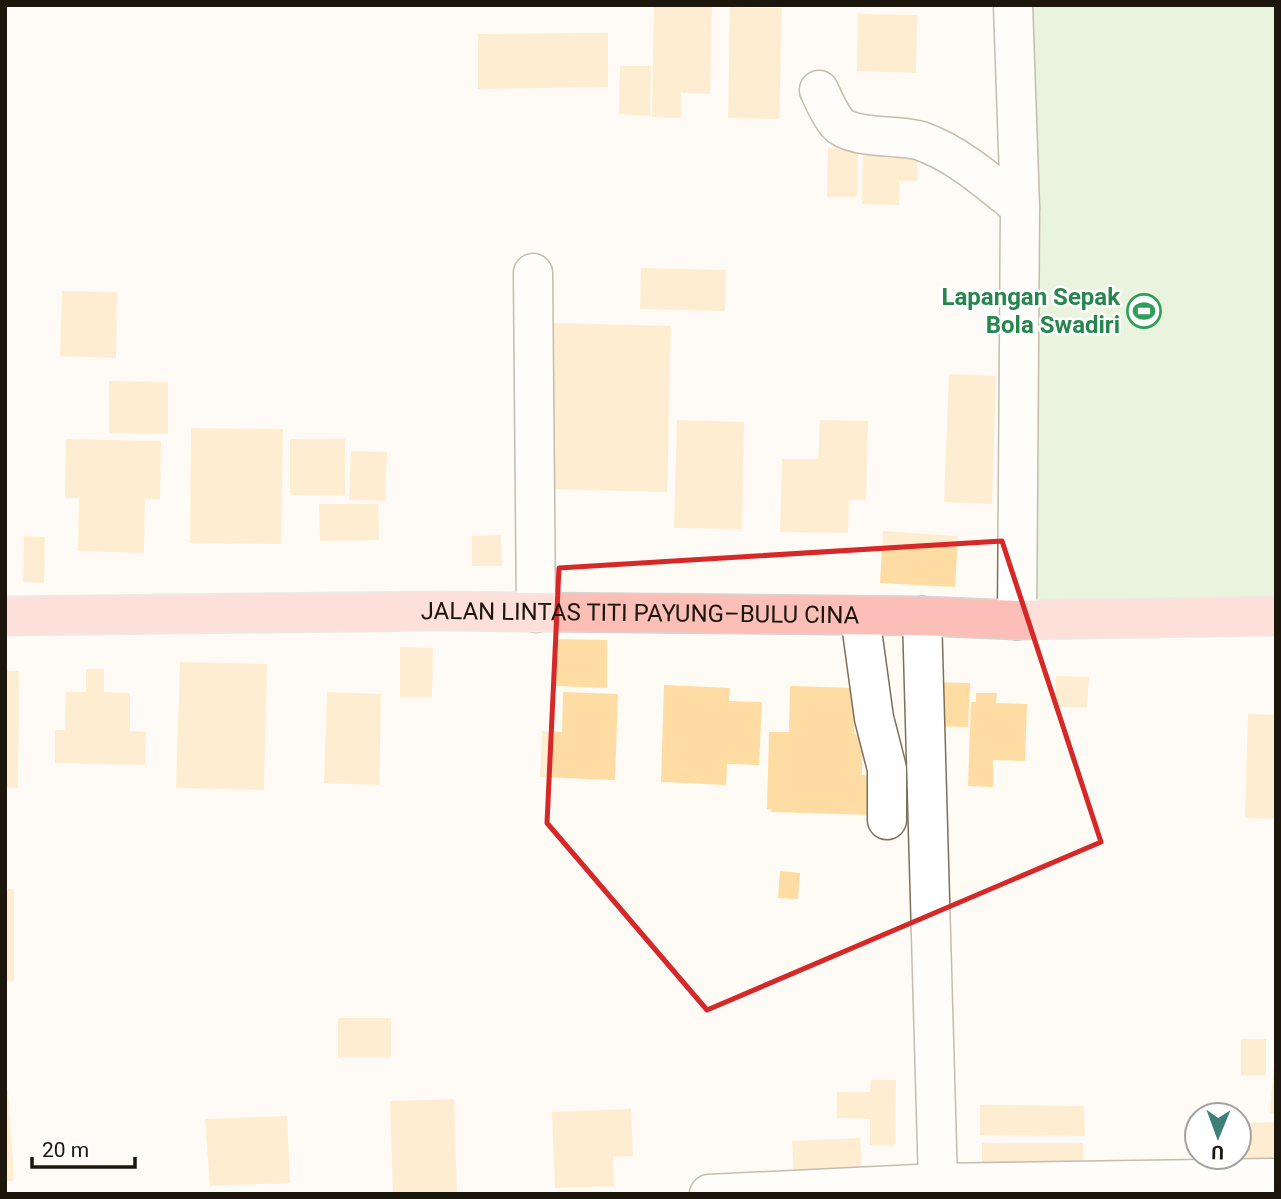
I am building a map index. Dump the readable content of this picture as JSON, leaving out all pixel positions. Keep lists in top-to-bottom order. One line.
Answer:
{"streets":{"main road":["JALAN LINTAS TITI PAYUNG–BULU CINA"]},"places":{"sports":["Lapangan Sepak Bola Swadiri"]},"scale_bar":"20 m","north":"bottom"}
